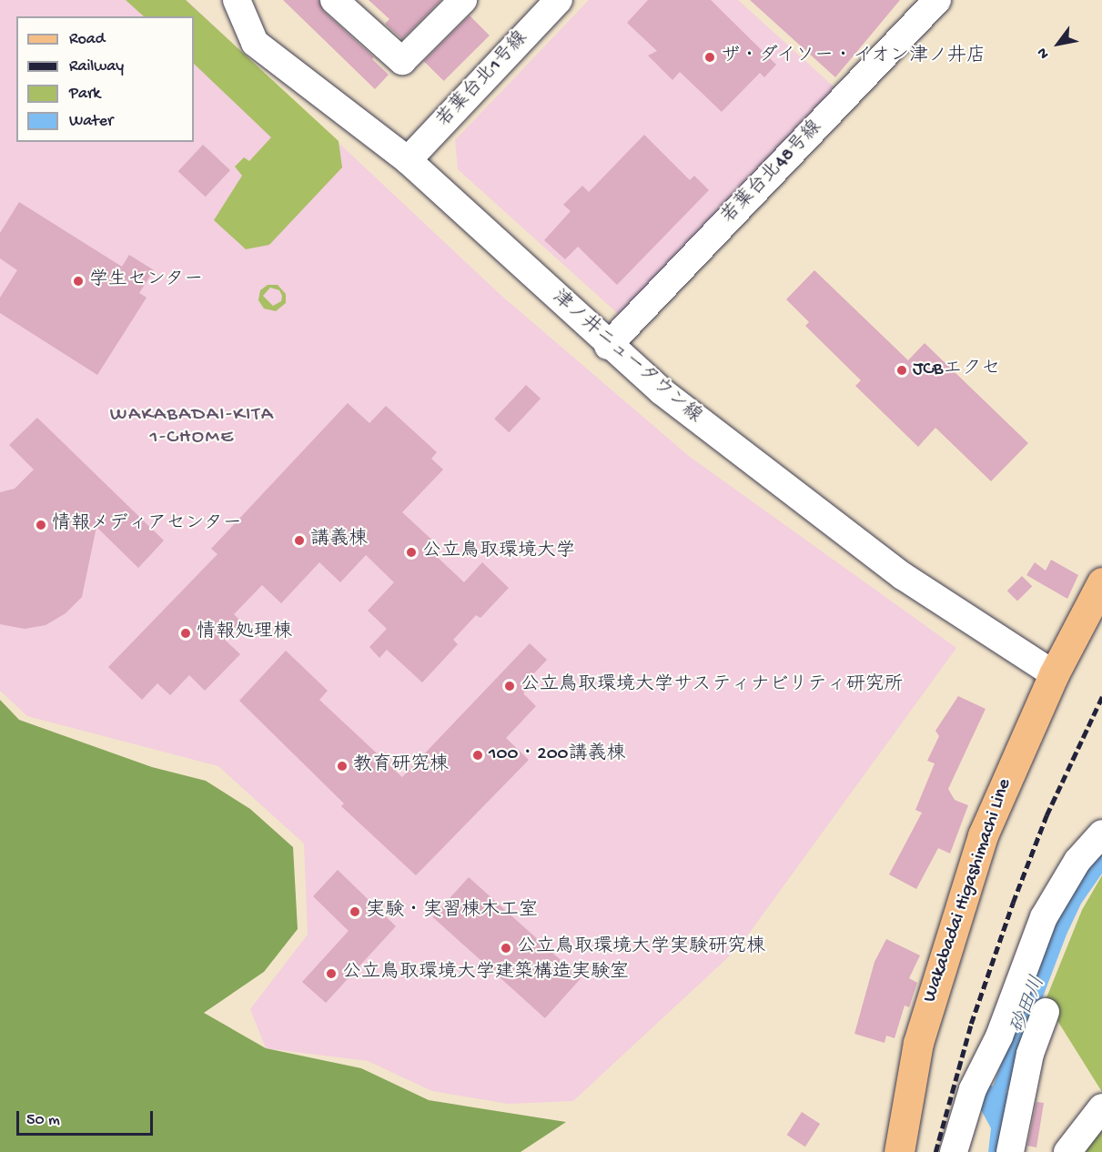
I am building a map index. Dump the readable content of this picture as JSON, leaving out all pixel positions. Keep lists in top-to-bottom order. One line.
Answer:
{"streets":{"main road":["Wakabadai Higashimachi Line"],"street":["若葉台北1号線","若葉台北48号線","津ノ井ニュータウン線"]},"crossings":[["若葉台北1号線","津ノ井ニュータウン線"],["若葉台北48号線","津ノ井ニュータウン線"],["津ノ井ニュータウン線","Wakabadai Higashimachi Line"]],"districts":["WAKABADAI-KITA 1-CHOME"],"water":["砂田川"],"places":["ザ・ダイソー・イオン津ノ井店","学生センター","JCBエクセ","情報メディアセンター","講義棟","公立鳥取環境大学","情報処理棟","公立鳥取環境大学サスティナビリティ研究所","100・200講義棟","教育研究棟","実験・実習棟木工室","公立鳥取環境大学実験研究棟","公立鳥取環境大学建築構造実験室"],"legend":["Road","Railway","Park","Water"],"scale_bar":"50 m","north":"bottom left"}
